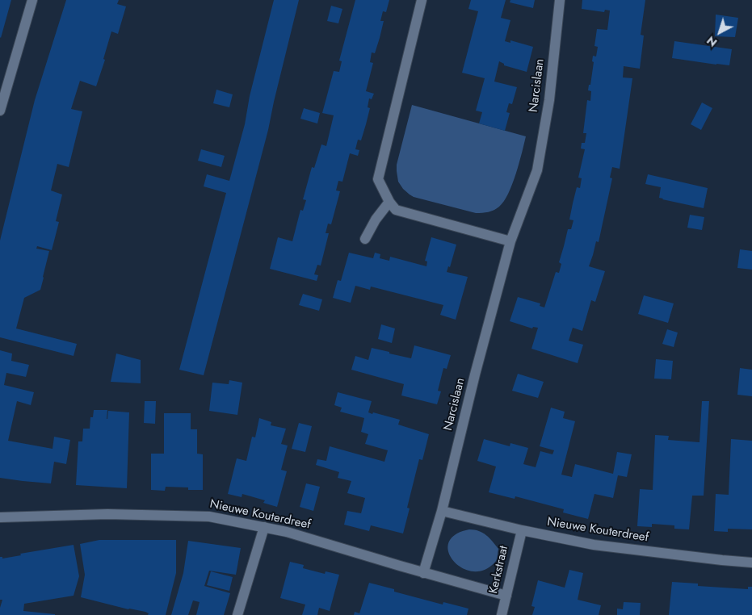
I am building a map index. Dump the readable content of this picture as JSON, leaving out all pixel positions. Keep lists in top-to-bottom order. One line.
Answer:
{"streets":{"street":["Narcislaan","Nieuwe Kouterdreef","Kerkstraat"]},"crossings":[["Narcislaan","Nieuwe Kouterdreef"],["Nieuwe Kouterdreef","Kerkstraat"]],"north":"bottom left"}
